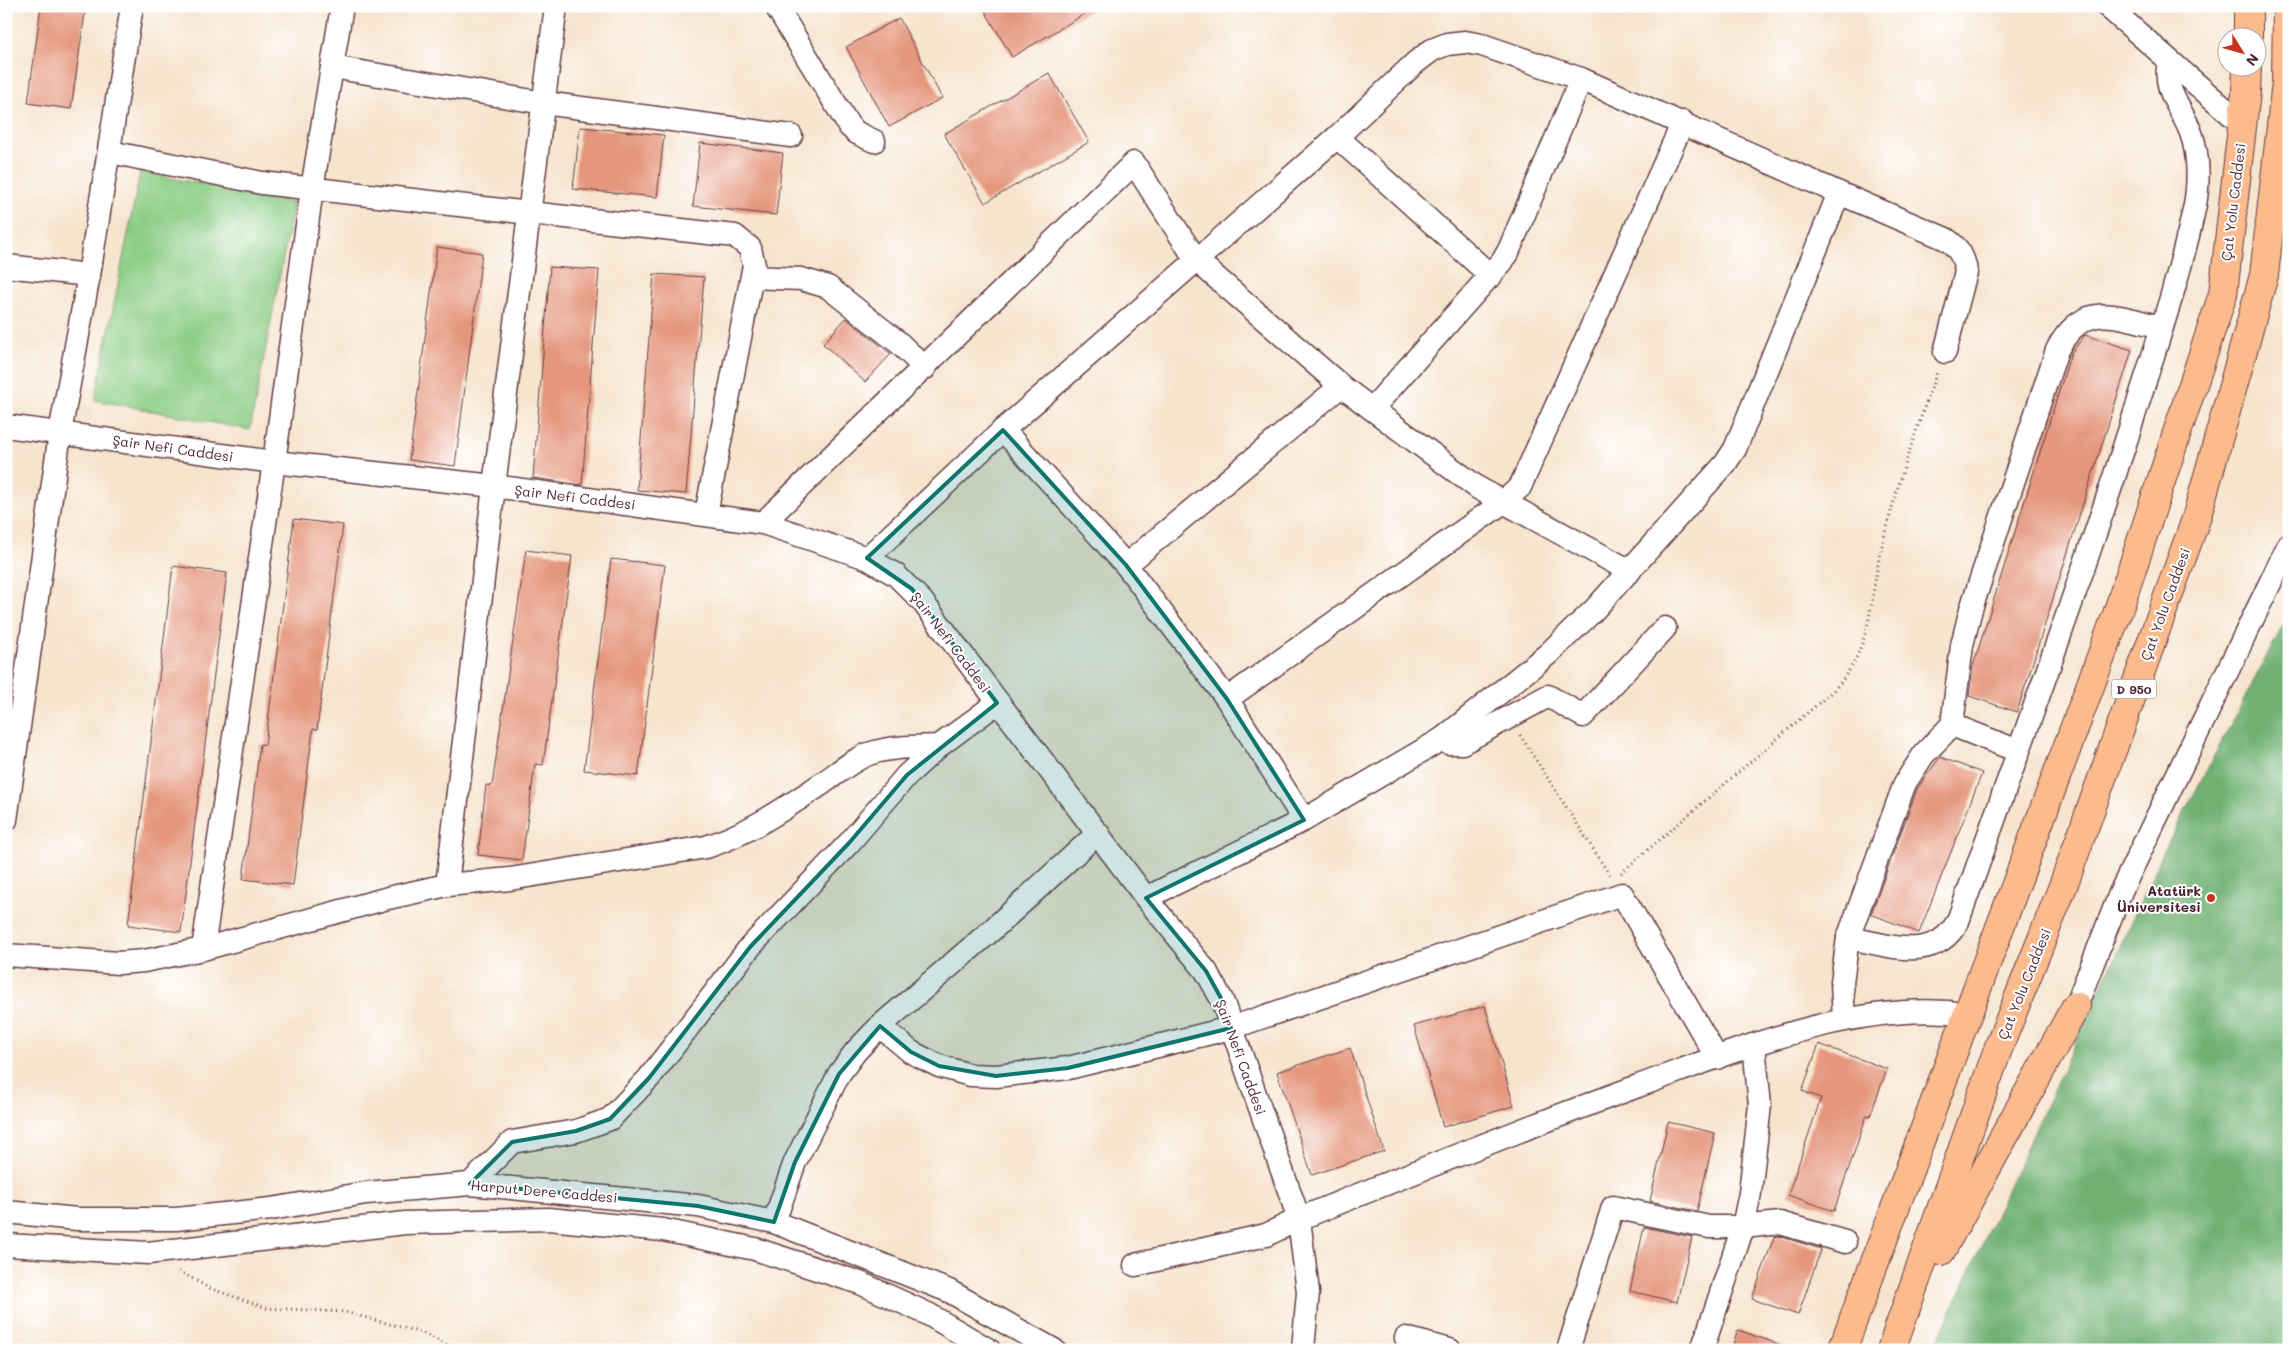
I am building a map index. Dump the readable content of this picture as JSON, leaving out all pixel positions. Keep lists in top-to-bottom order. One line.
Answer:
{"streets":{"highway":["Çat Yolu Caddesi","D 950"],"street":["Şair Nefi Caddesi","Harput Dere Caddesi"]},"places":["Atatürk Üniversitesi"],"north":"bottom right"}
